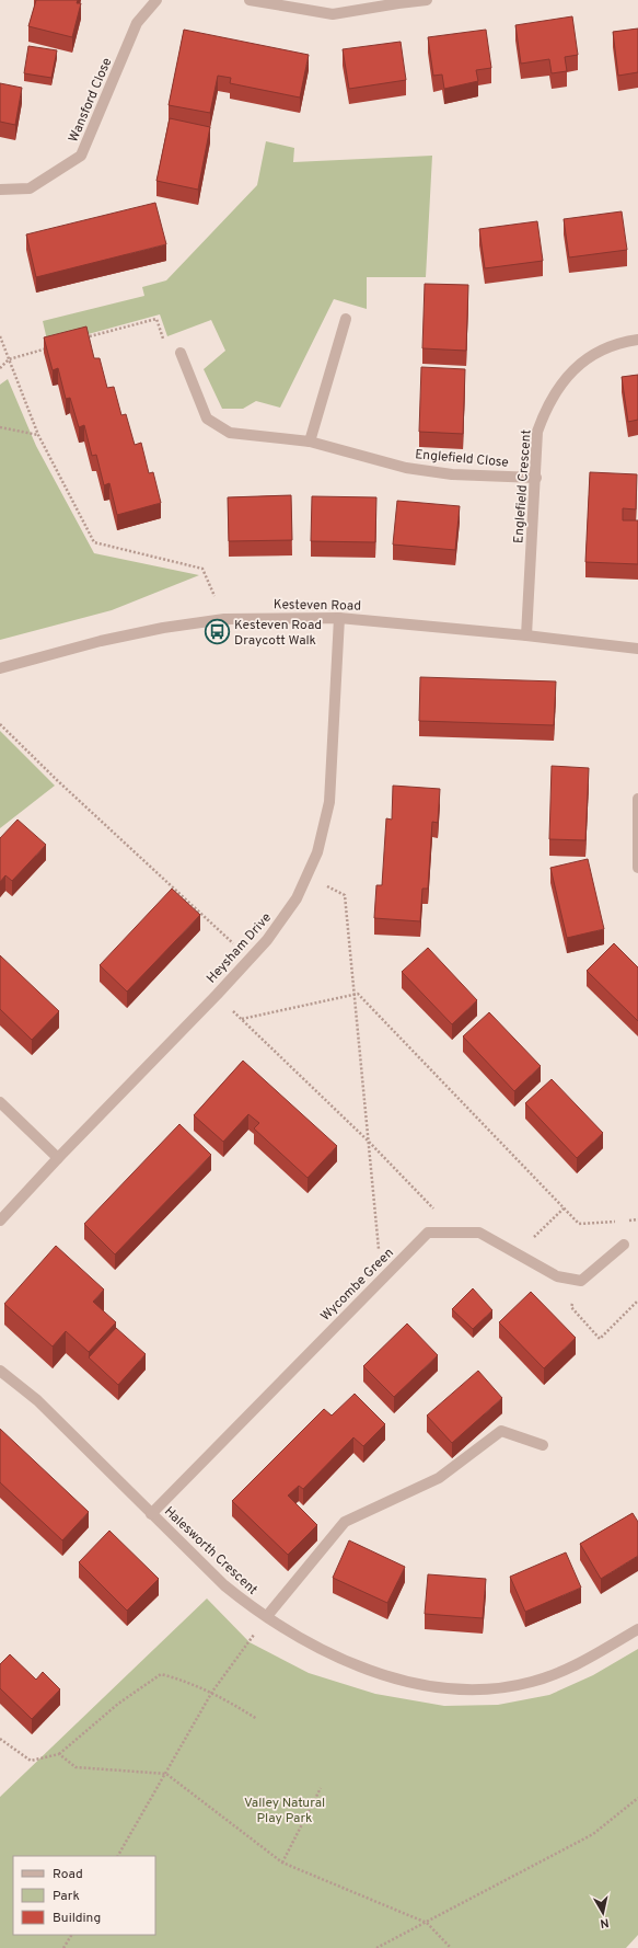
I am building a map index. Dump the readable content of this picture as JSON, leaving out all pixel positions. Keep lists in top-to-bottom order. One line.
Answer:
{"streets":{"street":["Wansford Close","Englefield Close","Englefield Crescent","Kesteven Road","Heysham Drive","Wycombe Green","Halesworth Crescent"]},"crossings":[["Englefield Close","Englefield Crescent"],["Englefield Crescent","Kesteven Road"],["Kesteven Road","Heysham Drive"],["Wycombe Green","Halesworth Crescent"]],"parks":["Valley Natural Play Park"],"places":{"bus stop":["Kesteven Road Draycott Walk"]},"legend":["Road","Park","Building"],"north":"bottom"}
